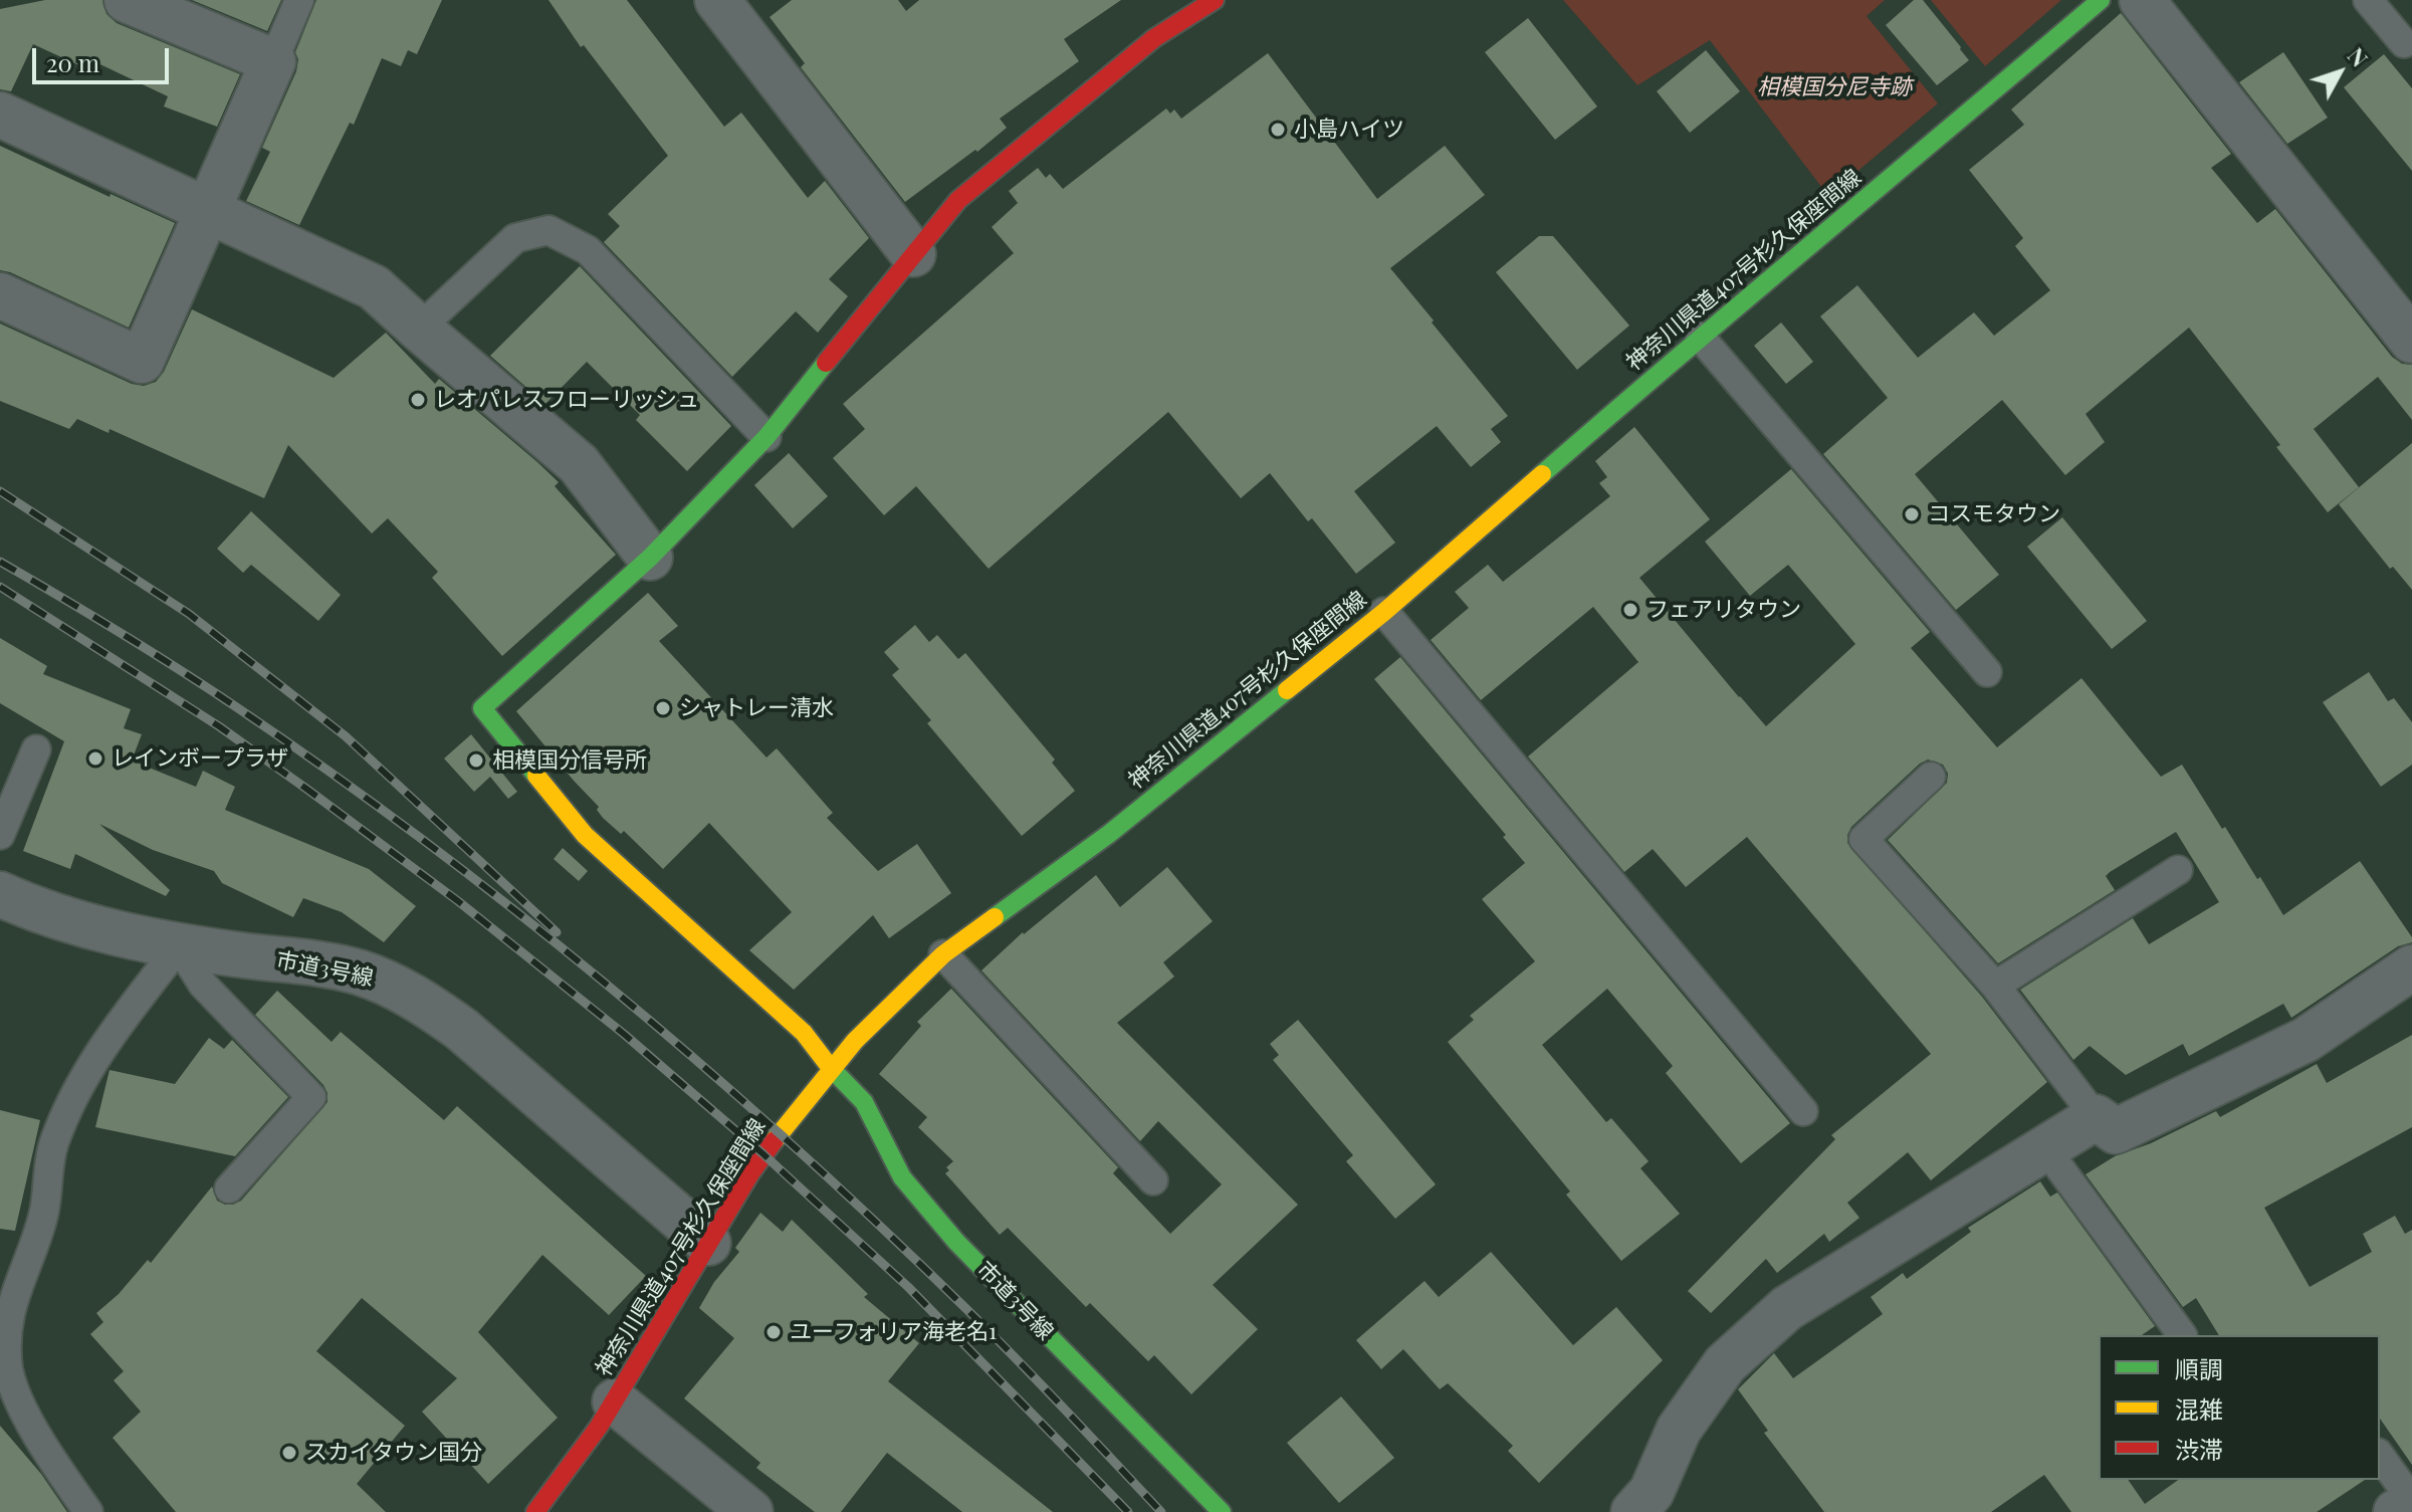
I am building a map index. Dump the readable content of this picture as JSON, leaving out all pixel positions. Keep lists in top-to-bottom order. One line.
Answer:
{"streets":{"main road":["神奈川県道407号杉久保座間線","市道3号線"]},"crossings":[["神奈川県道407号杉久保座間線","市道3号線"]],"parks":["相模国分尼寺跡"],"places":["小島ハイツ","レオパレスフローリッシュ","コスモタウン","フェアリタウン","シャトレー清水","レインボープラザ","相模国分信号所","ユーフォリア海老名1","スカイタウン国分"],"legend":["順調","混雑","渋滞"],"scale_bar":"20 m","north":"top right"}
